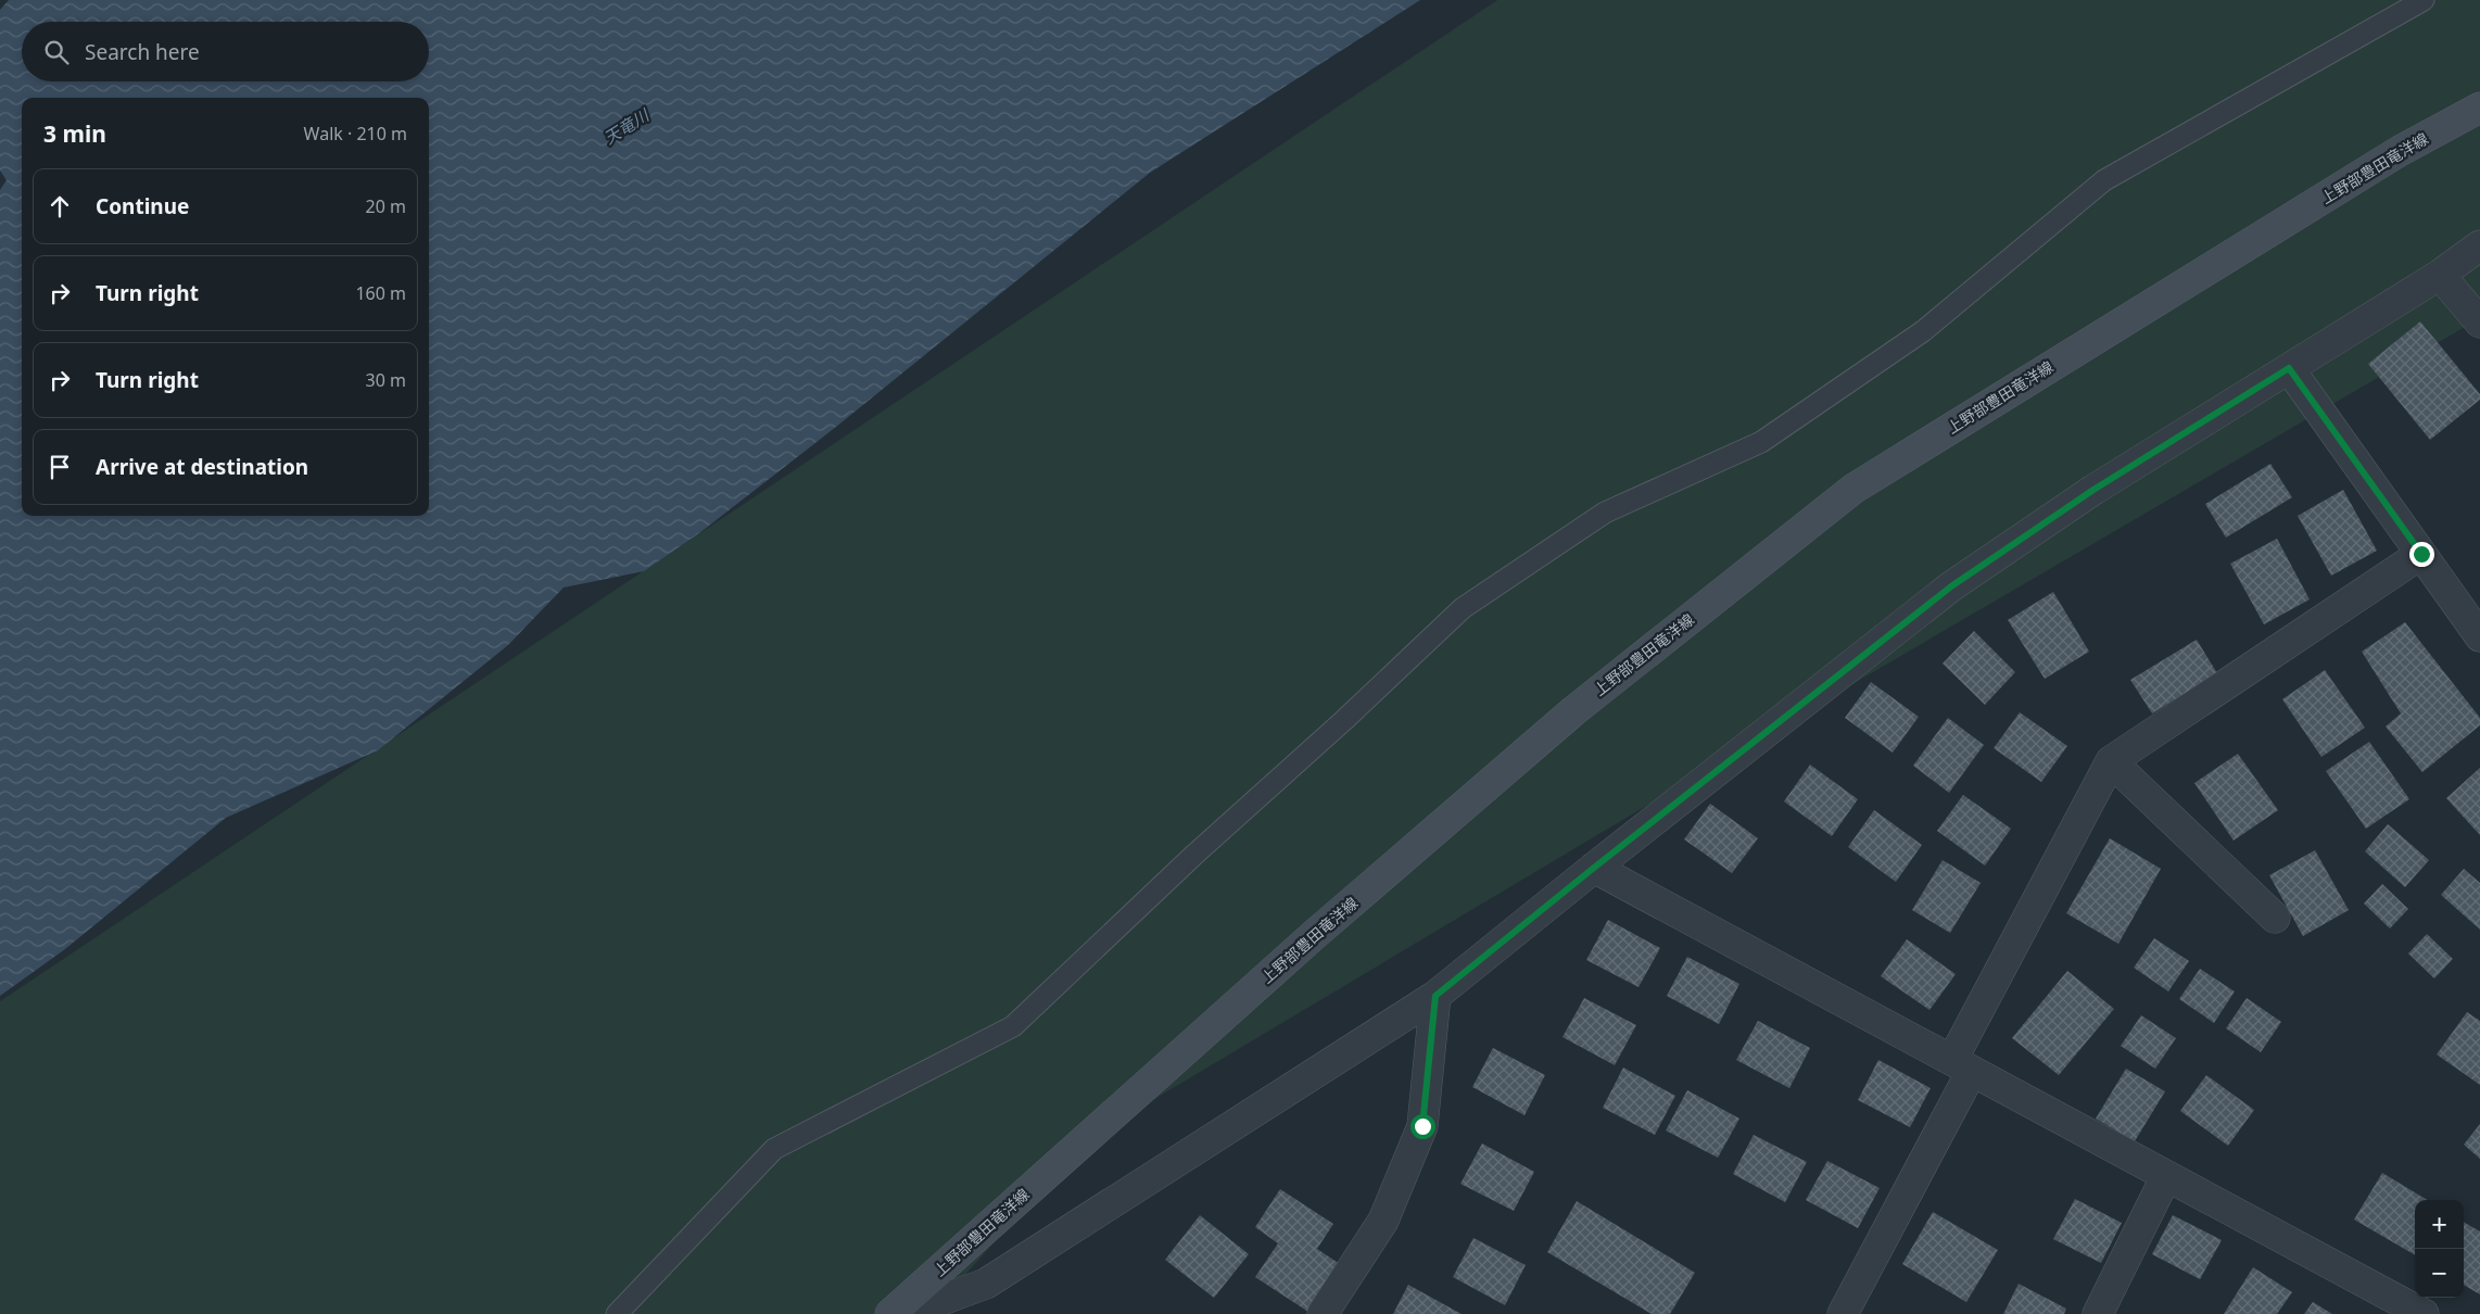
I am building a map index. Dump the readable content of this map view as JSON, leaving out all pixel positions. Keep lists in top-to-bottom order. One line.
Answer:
{"streets":{"main road":["上野部豊田竜洋線"]},"water":["天竜川"],"page":{"search":"Search here","heading":["3 min","Walk · 210 m"],"list":[["Continue","20 m"],["Turn right","160 m"],["Turn right","30 m"],"Arrive at destination"],"map_buttons":["+","−"]}}
